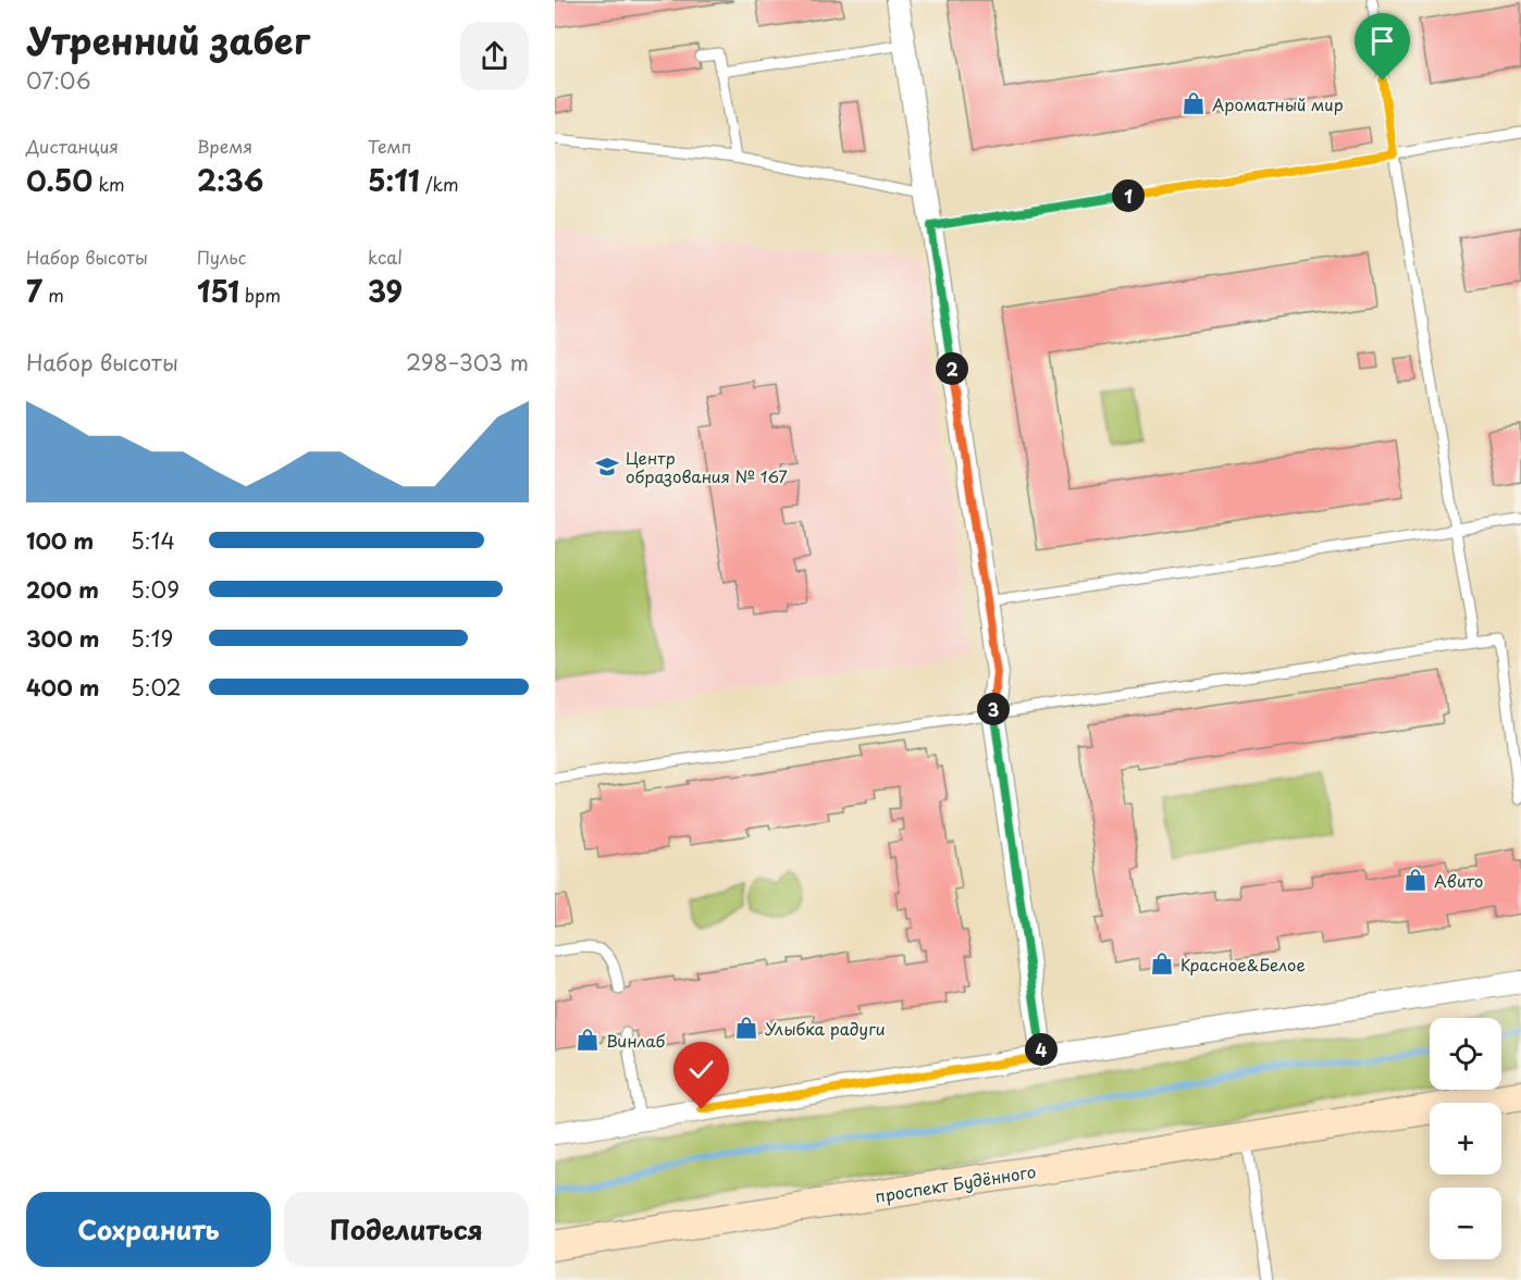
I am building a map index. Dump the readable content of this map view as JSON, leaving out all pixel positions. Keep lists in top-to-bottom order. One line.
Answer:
{"streets":{"street":["проспект Будённого"]},"places":{"shop":["Ароматный мир","Авито","Красное&Белое","Улыбка радуги","Винлаб"],"school or university":["Центр образования № 167"]},"page":{"heading":["Утренний забег","07:06"],"stats":[["Дистанция","0.50 km"],["Время","2:36"],["Темп","5:11 /km"],["Набор высоты","7 m"],["Пульс","151 bpm"],["kcal","39"]],"pins":["1","2","3","4"],"chart":["Набор высоты","298–303 m"],"list":[{"name":"100 m","note":"5:14"},{"name":"200 m","note":"5:09"},{"name":"300 m","note":"5:19"},{"name":"400 m","note":"5:02"}],"map_buttons":["+","−"],"buttons":["Сохранить","Поделиться"]}}
